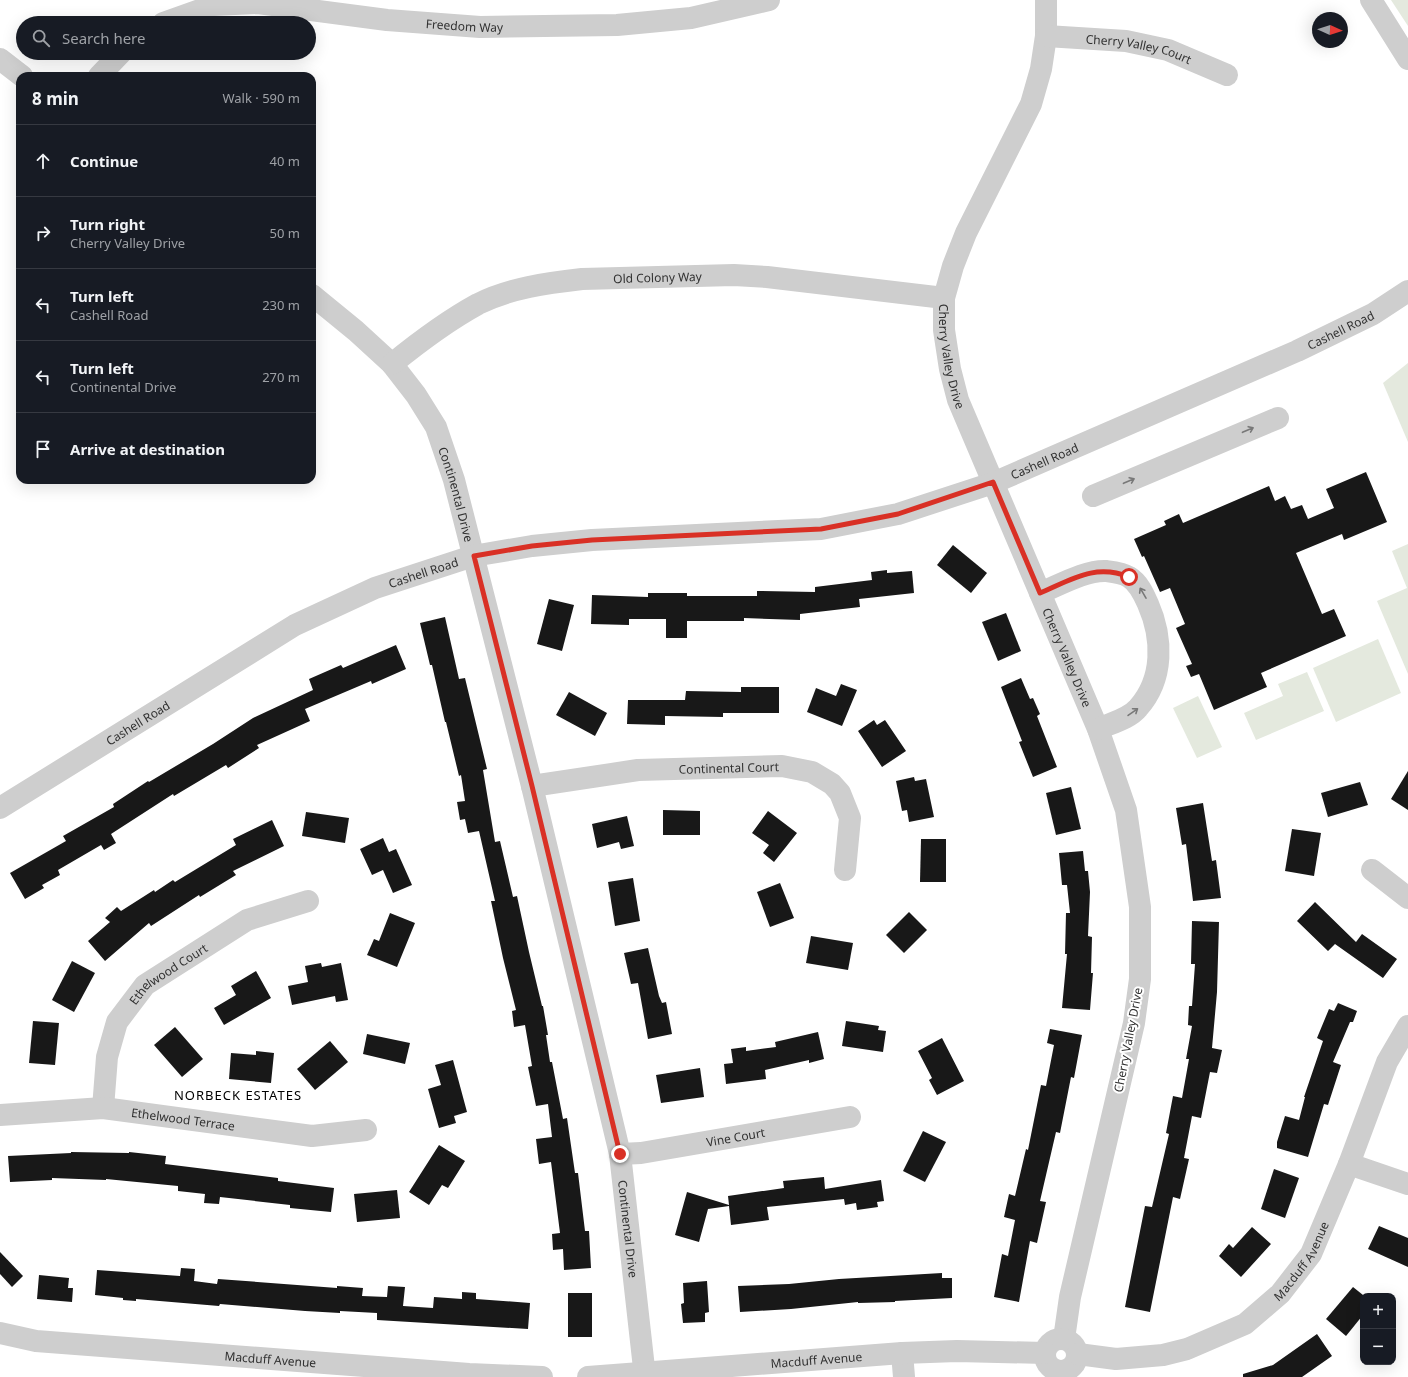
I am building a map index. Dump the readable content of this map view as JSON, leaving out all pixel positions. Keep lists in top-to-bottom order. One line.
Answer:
{"streets":{"street":["Freedom Way","Cherry Valley Court","Old Colony Way","Cashell Road","Cherry Valley Drive","Continental Drive","Continental Court","Ethelwood Court","Ethelwood Terrace","Vine Court","Macduff Avenue"]},"crossings":[["Cherry Valley Court","Cherry Valley Drive"],["Old Colony Way","Cherry Valley Drive"],["Old Colony Way","Continental Drive"],["Cashell Road","Cherry Valley Drive"],["Cashell Road","Continental Drive"],["Cherry Valley Drive","Macduff Avenue"],["Continental Drive","Continental Court"],["Continental Drive","Vine Court"],["Continental Drive","Macduff Avenue"],["Ethelwood Court","Ethelwood Terrace"]],"districts":["NORBECK ESTATES"],"north":"right","page":{"search":"Search here","heading":["8 min","Walk · 590 m"],"list":[["Continue","40 m"],["Turn right","Cherry Valley Drive","50 m"],["Turn left","Cashell Road","230 m"],["Turn left","Continental Drive","270 m"],"Arrive at destination"],"map_buttons":["+","−"]}}
